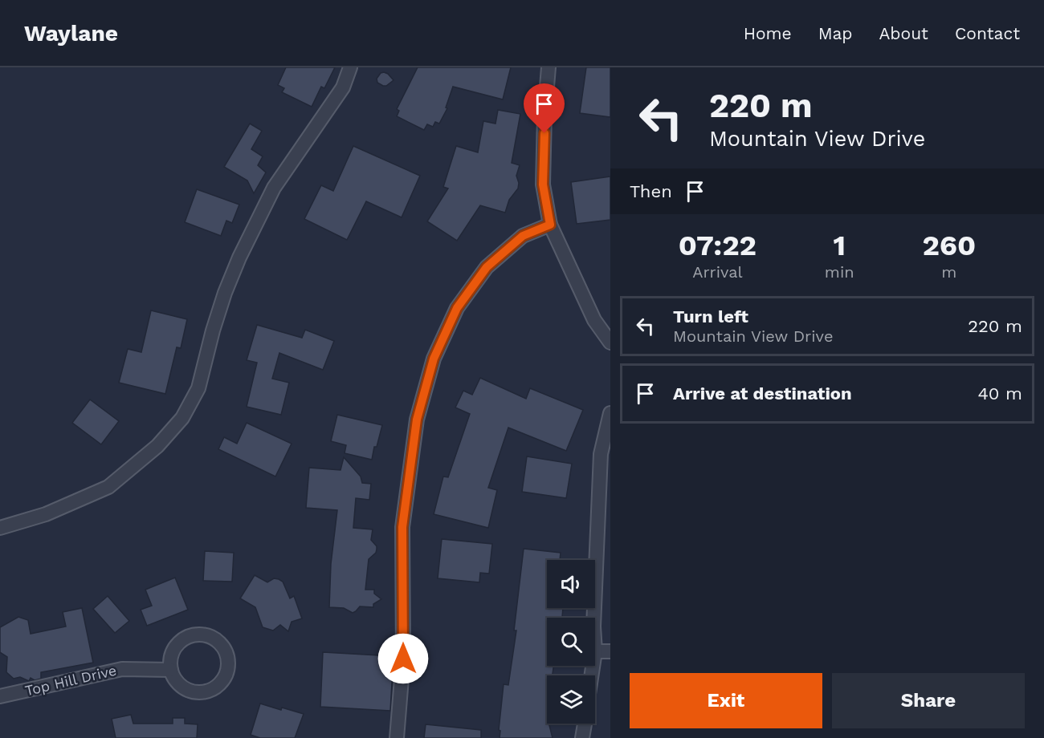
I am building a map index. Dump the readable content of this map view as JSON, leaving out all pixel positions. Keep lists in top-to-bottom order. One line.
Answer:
{"streets":{"street":["Top Hill Drive"]},"page":{"header":"Waylane","nav":["Home","Map","About","Contact"],"turn":["220 m","Mountain View Drive"],"then":"Then","eta":["07:22","Arrival","1","min","260","m"],"list":[{"name":"Turn left","note":"Mountain View Drive","value":"220 m"},{"name":"Arrive at destination","value":"40 m"}],"buttons":["Exit","Share"]}}
